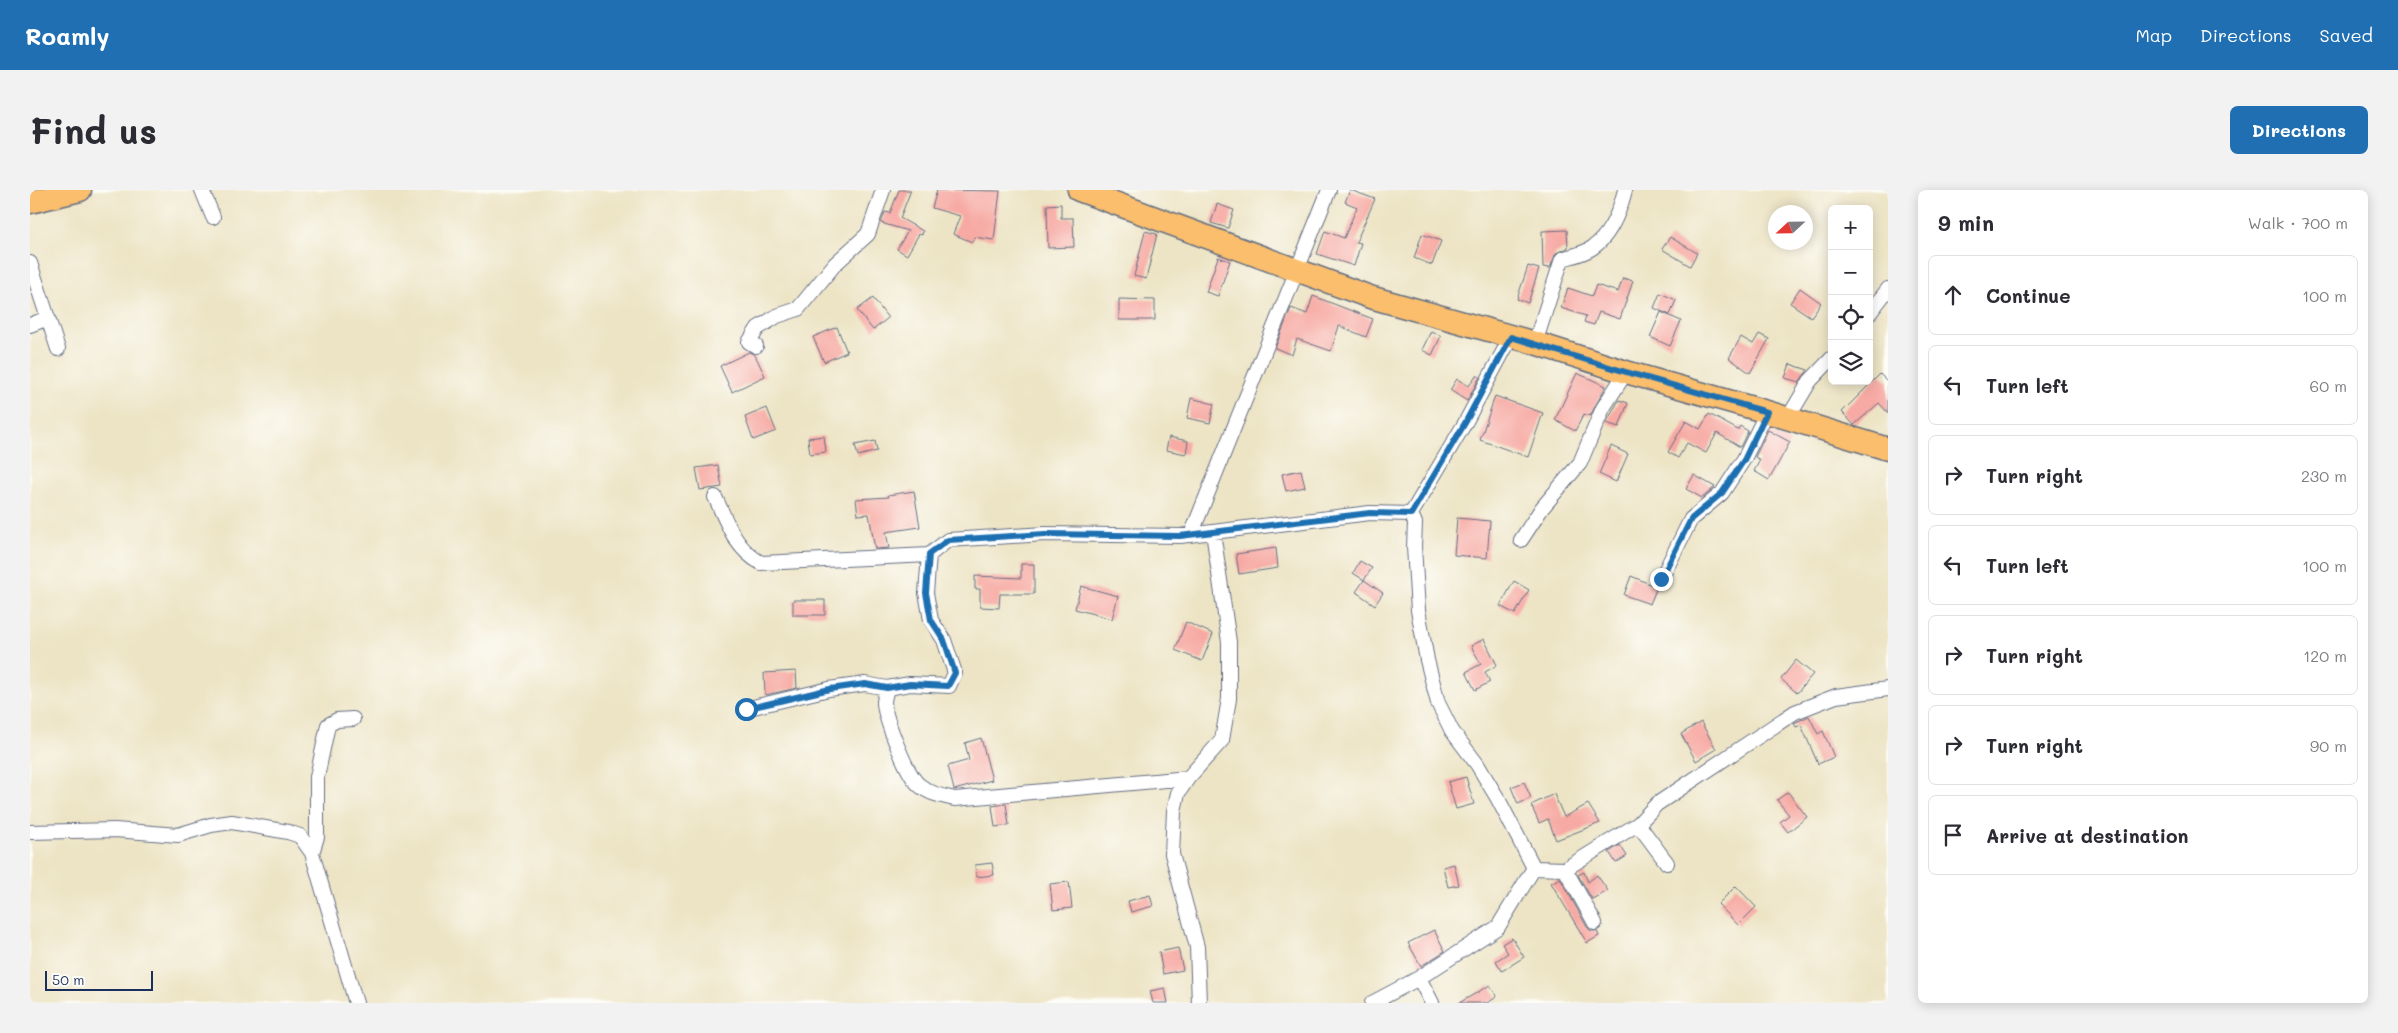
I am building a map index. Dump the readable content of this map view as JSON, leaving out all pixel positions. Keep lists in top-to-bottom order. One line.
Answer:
{"scale_bar":"50 m","north":"left","page":{"header":"Roamly","nav":["Map","Directions","Saved"],"buttons":"Directions","title":"Find us","heading":["9 min","Walk · 700 m"],"map_buttons":["+","−"],"list":[["Continue","100 m"],["Turn left","60 m"],["Turn right","230 m"],["Turn left","100 m"],["Turn right","120 m"],["Turn right","90 m"],"Arrive at destination"],"scale":"50 m"}}
